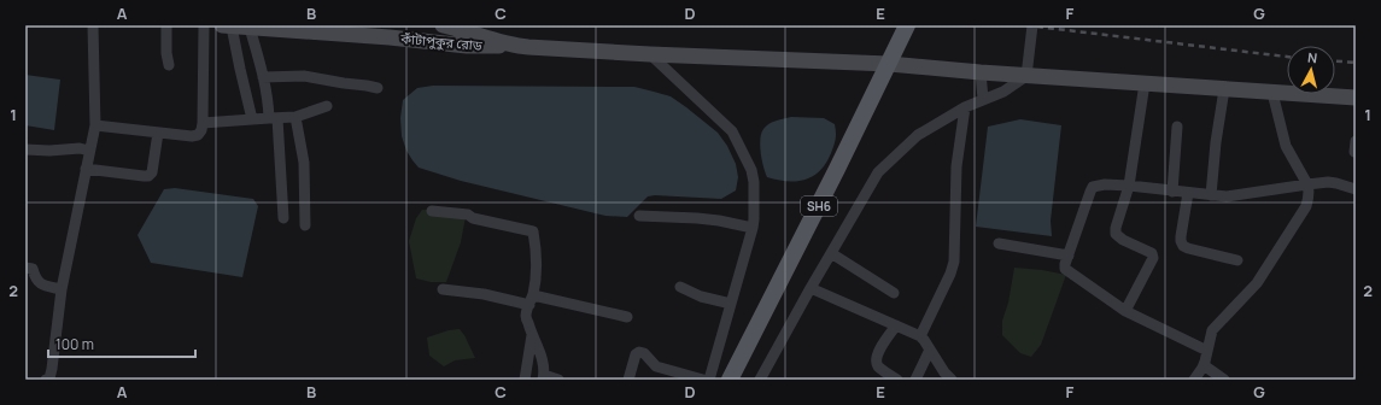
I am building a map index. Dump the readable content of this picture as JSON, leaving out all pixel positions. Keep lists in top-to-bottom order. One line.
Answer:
{"streets":{"main road":["কাঁটাপুকুর রোড","SH6"]},"scale_bar":"100 m","north":"top","grid":{"columns":["A","B","C","D","E","F","G"],"rows":["1","2"]}}
